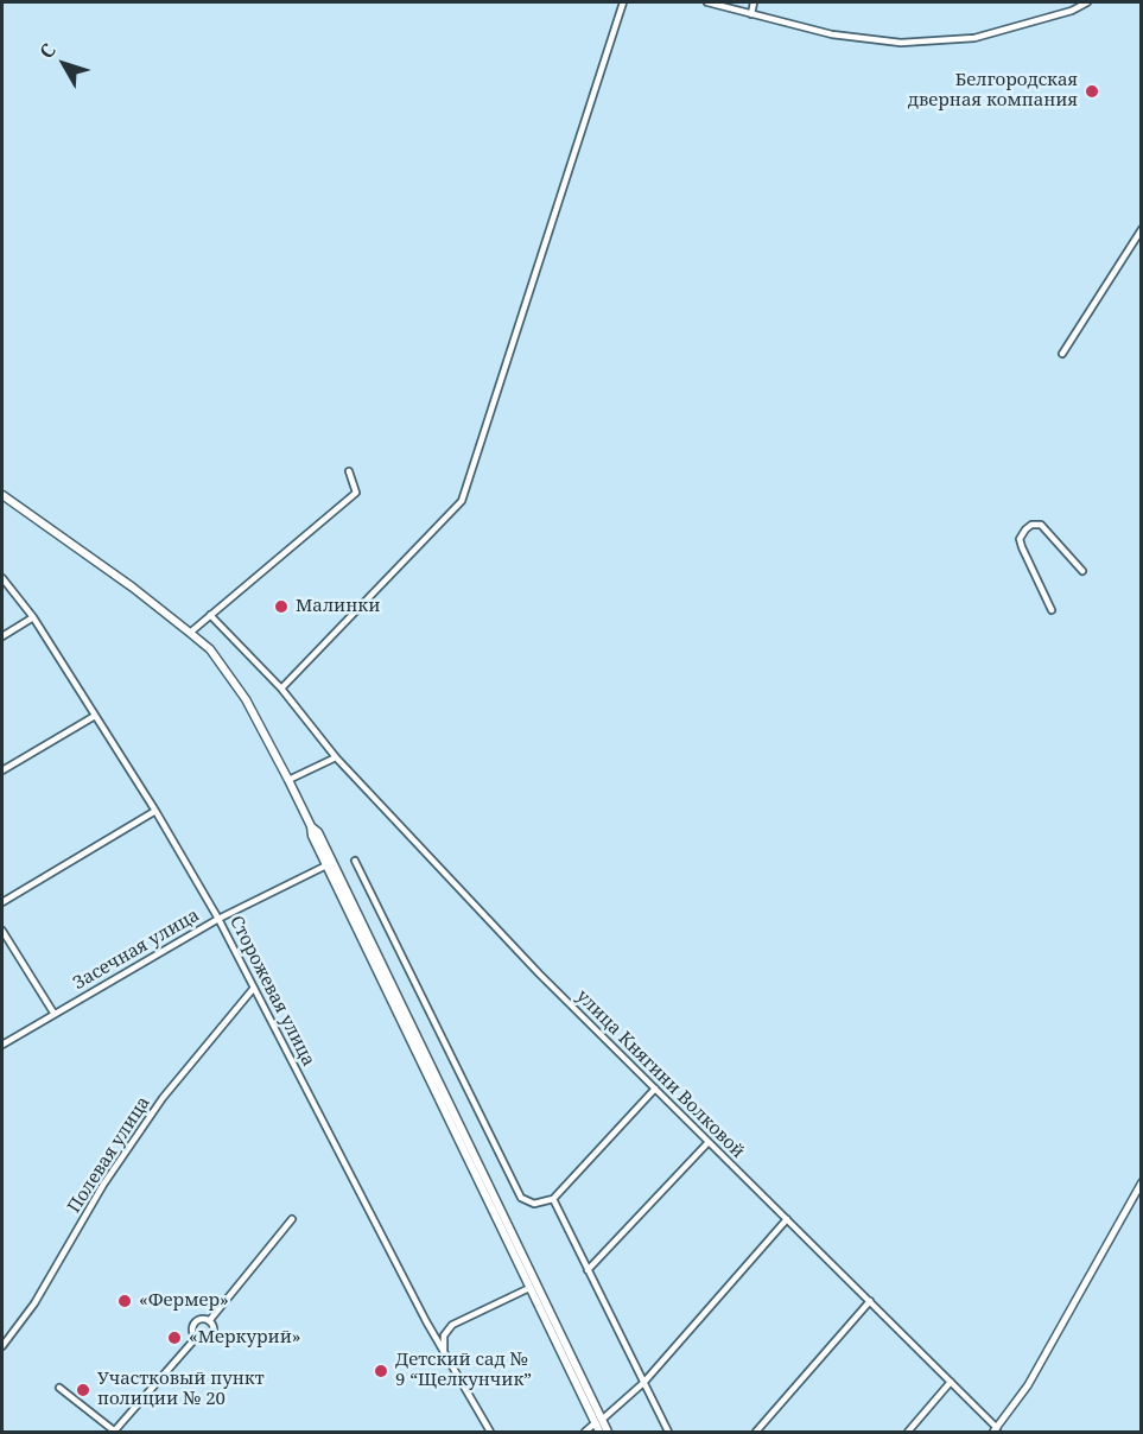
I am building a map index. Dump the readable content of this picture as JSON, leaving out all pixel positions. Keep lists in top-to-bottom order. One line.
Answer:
{"streets":{"street":["Засечная улица","Сторожевая улица","улица Княгини Волковой","Полевая улица"]},"crossings":[["Засечная улица","Сторожевая улица"],["Сторожевая улица","Полевая улица"]],"places":["Белгородская дверная компания","Малинки","«Фермер»","«Меркурий»","Детский сад № 9 “Щелкунчик”","Участковый пункт полиции № 20"],"north":"top left"}
